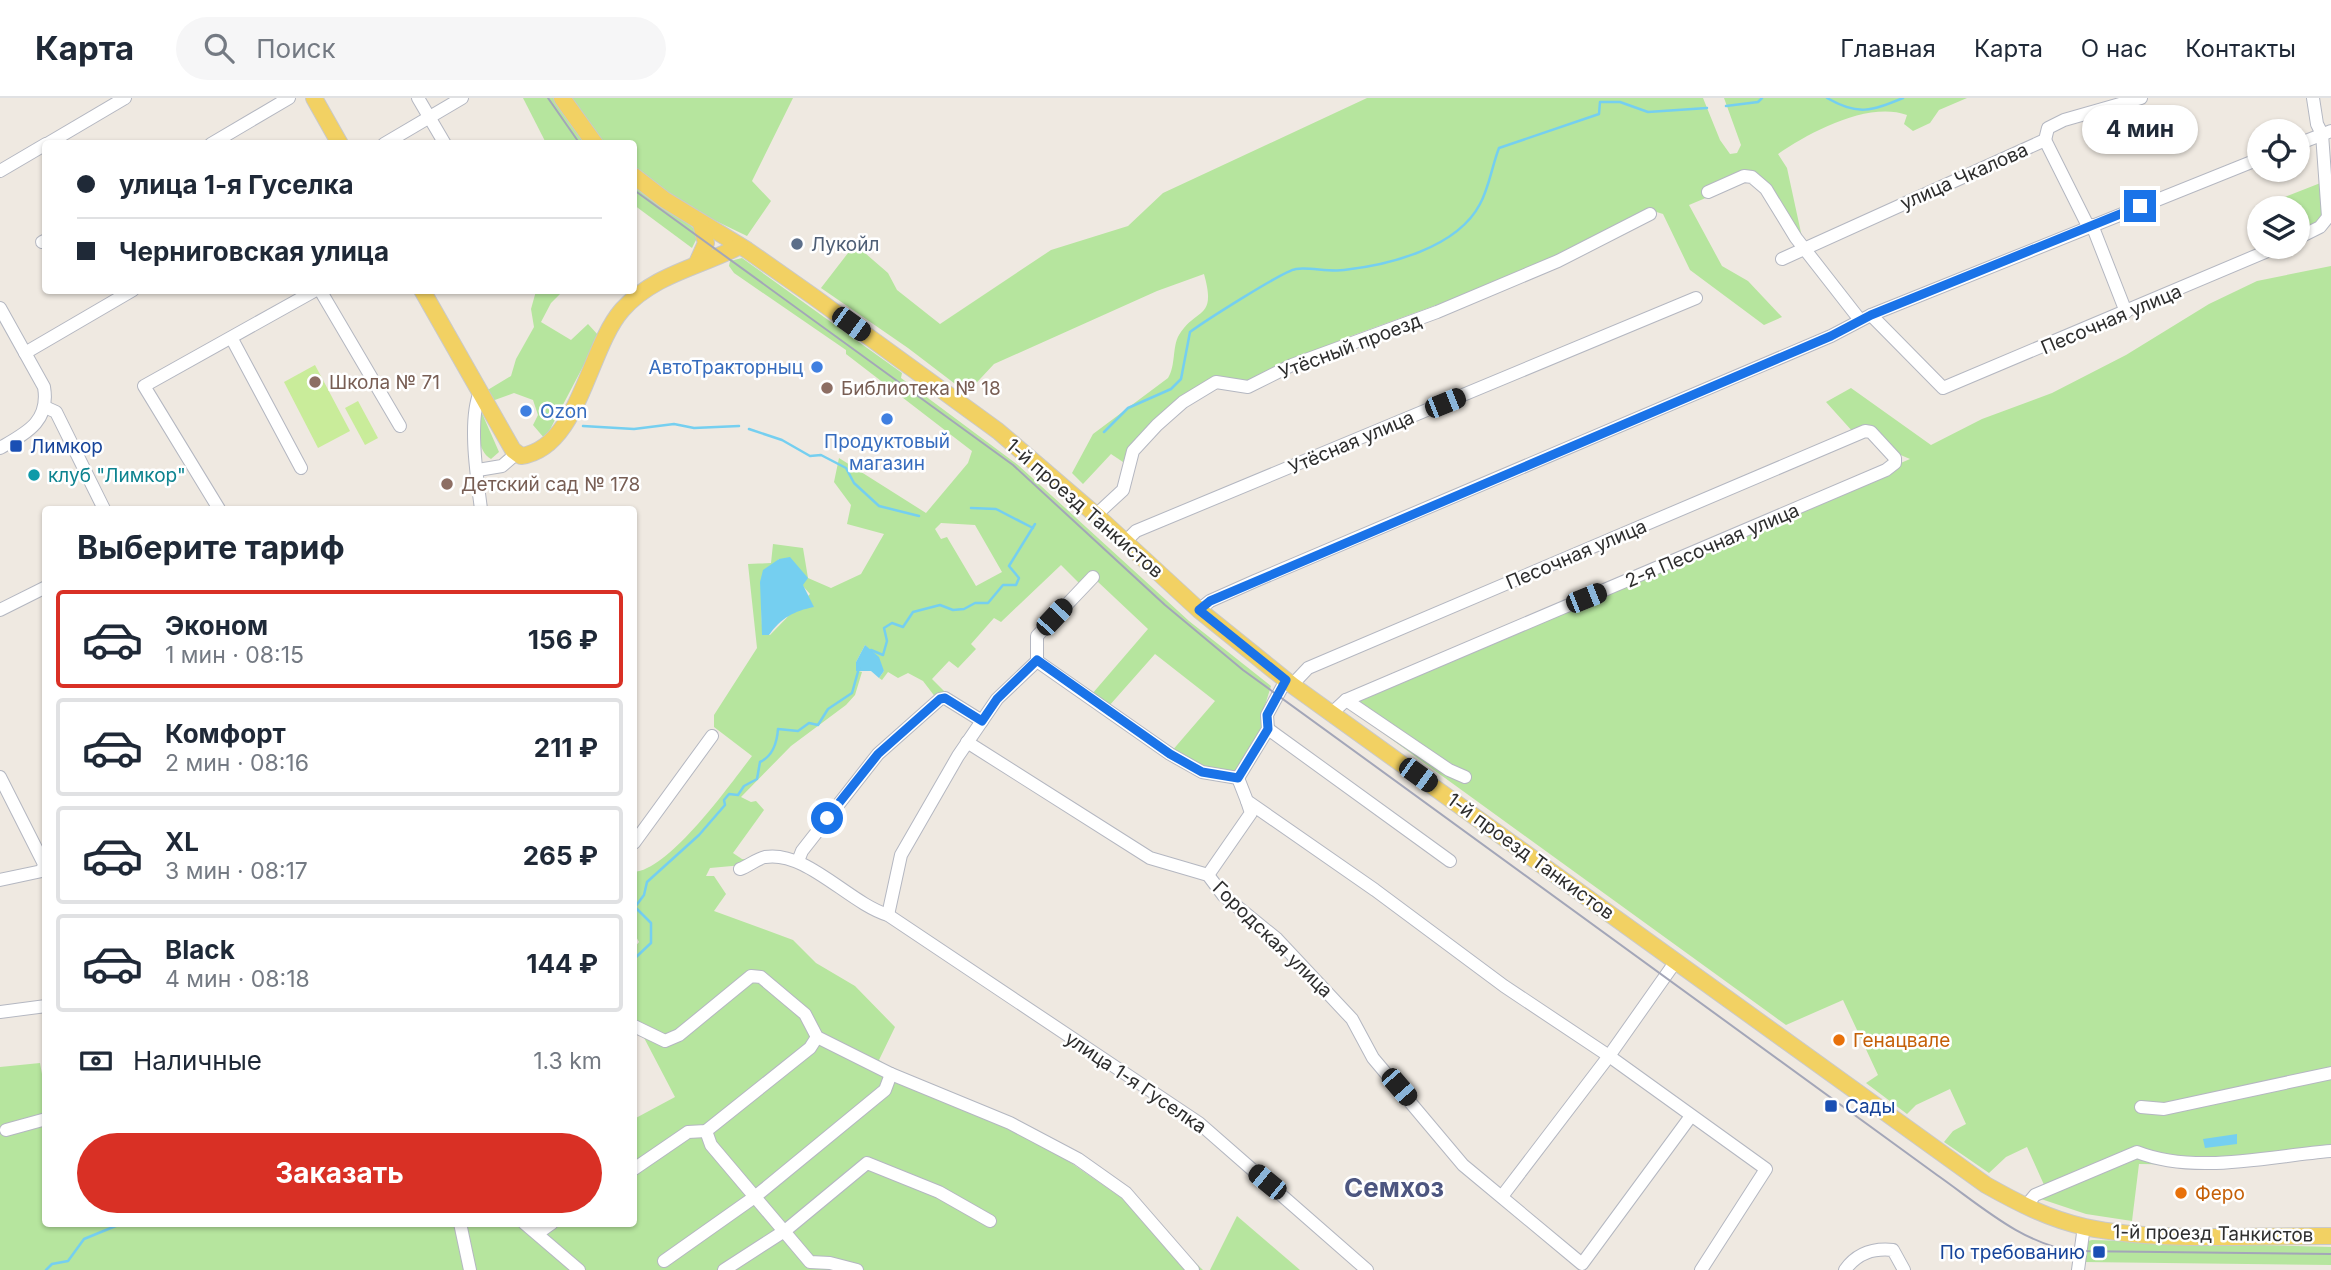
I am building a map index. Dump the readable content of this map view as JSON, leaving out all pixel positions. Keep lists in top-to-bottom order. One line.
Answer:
{"streets":{"main road":["1-й проезд Танкистов"],"street":["улица Чкалова","Песочная улица","Утёсный проезд","Утёсная улица","2-я Песочная улица","Городская улица","улица 1-я Гуселка"]},"crossings":[["Песочная улица","1-й проезд Танкистов"],["Песочная улица","2-я Песочная улица"],["Утёсный проезд","1-й проезд Танкистов"],["Утёсная улица","1-й проезд Танкистов"],["1-й проезд Танкистов","2-я Песочная улица"]],"districts":["Семхоз"],"places":{"other":["Лукойл","АвтоТракторныц","Школа № 71","Библиотека № 18","Ozon","Продуктовый магазин","клуб \"Лимкор\"","Детский сад № 178","Генацвале","Феро"],"transit":["Лимкор","Сады","По требованию"]},"page":{"header":"Карта","search":"Поиск","nav":["Главная","Карта","О нас","Контакты"],"bubble":"4 мин","banner":["улица 1-я Гуселка","Черниговская улица"],"heading":"Выберите тариф","list":[{"name":"Эконом","note":"1 мин · 08:15","value":"156 ₽"},{"name":"Комфорт","note":"2 мин · 08:16","value":"211 ₽"},{"name":"XL","note":"3 мин · 08:17","value":"265 ₽"},{"name":"Black","note":"4 мин · 08:18","value":"144 ₽"}],"pay":["Наличные","1.3 km"],"buttons":"Заказать"}}
